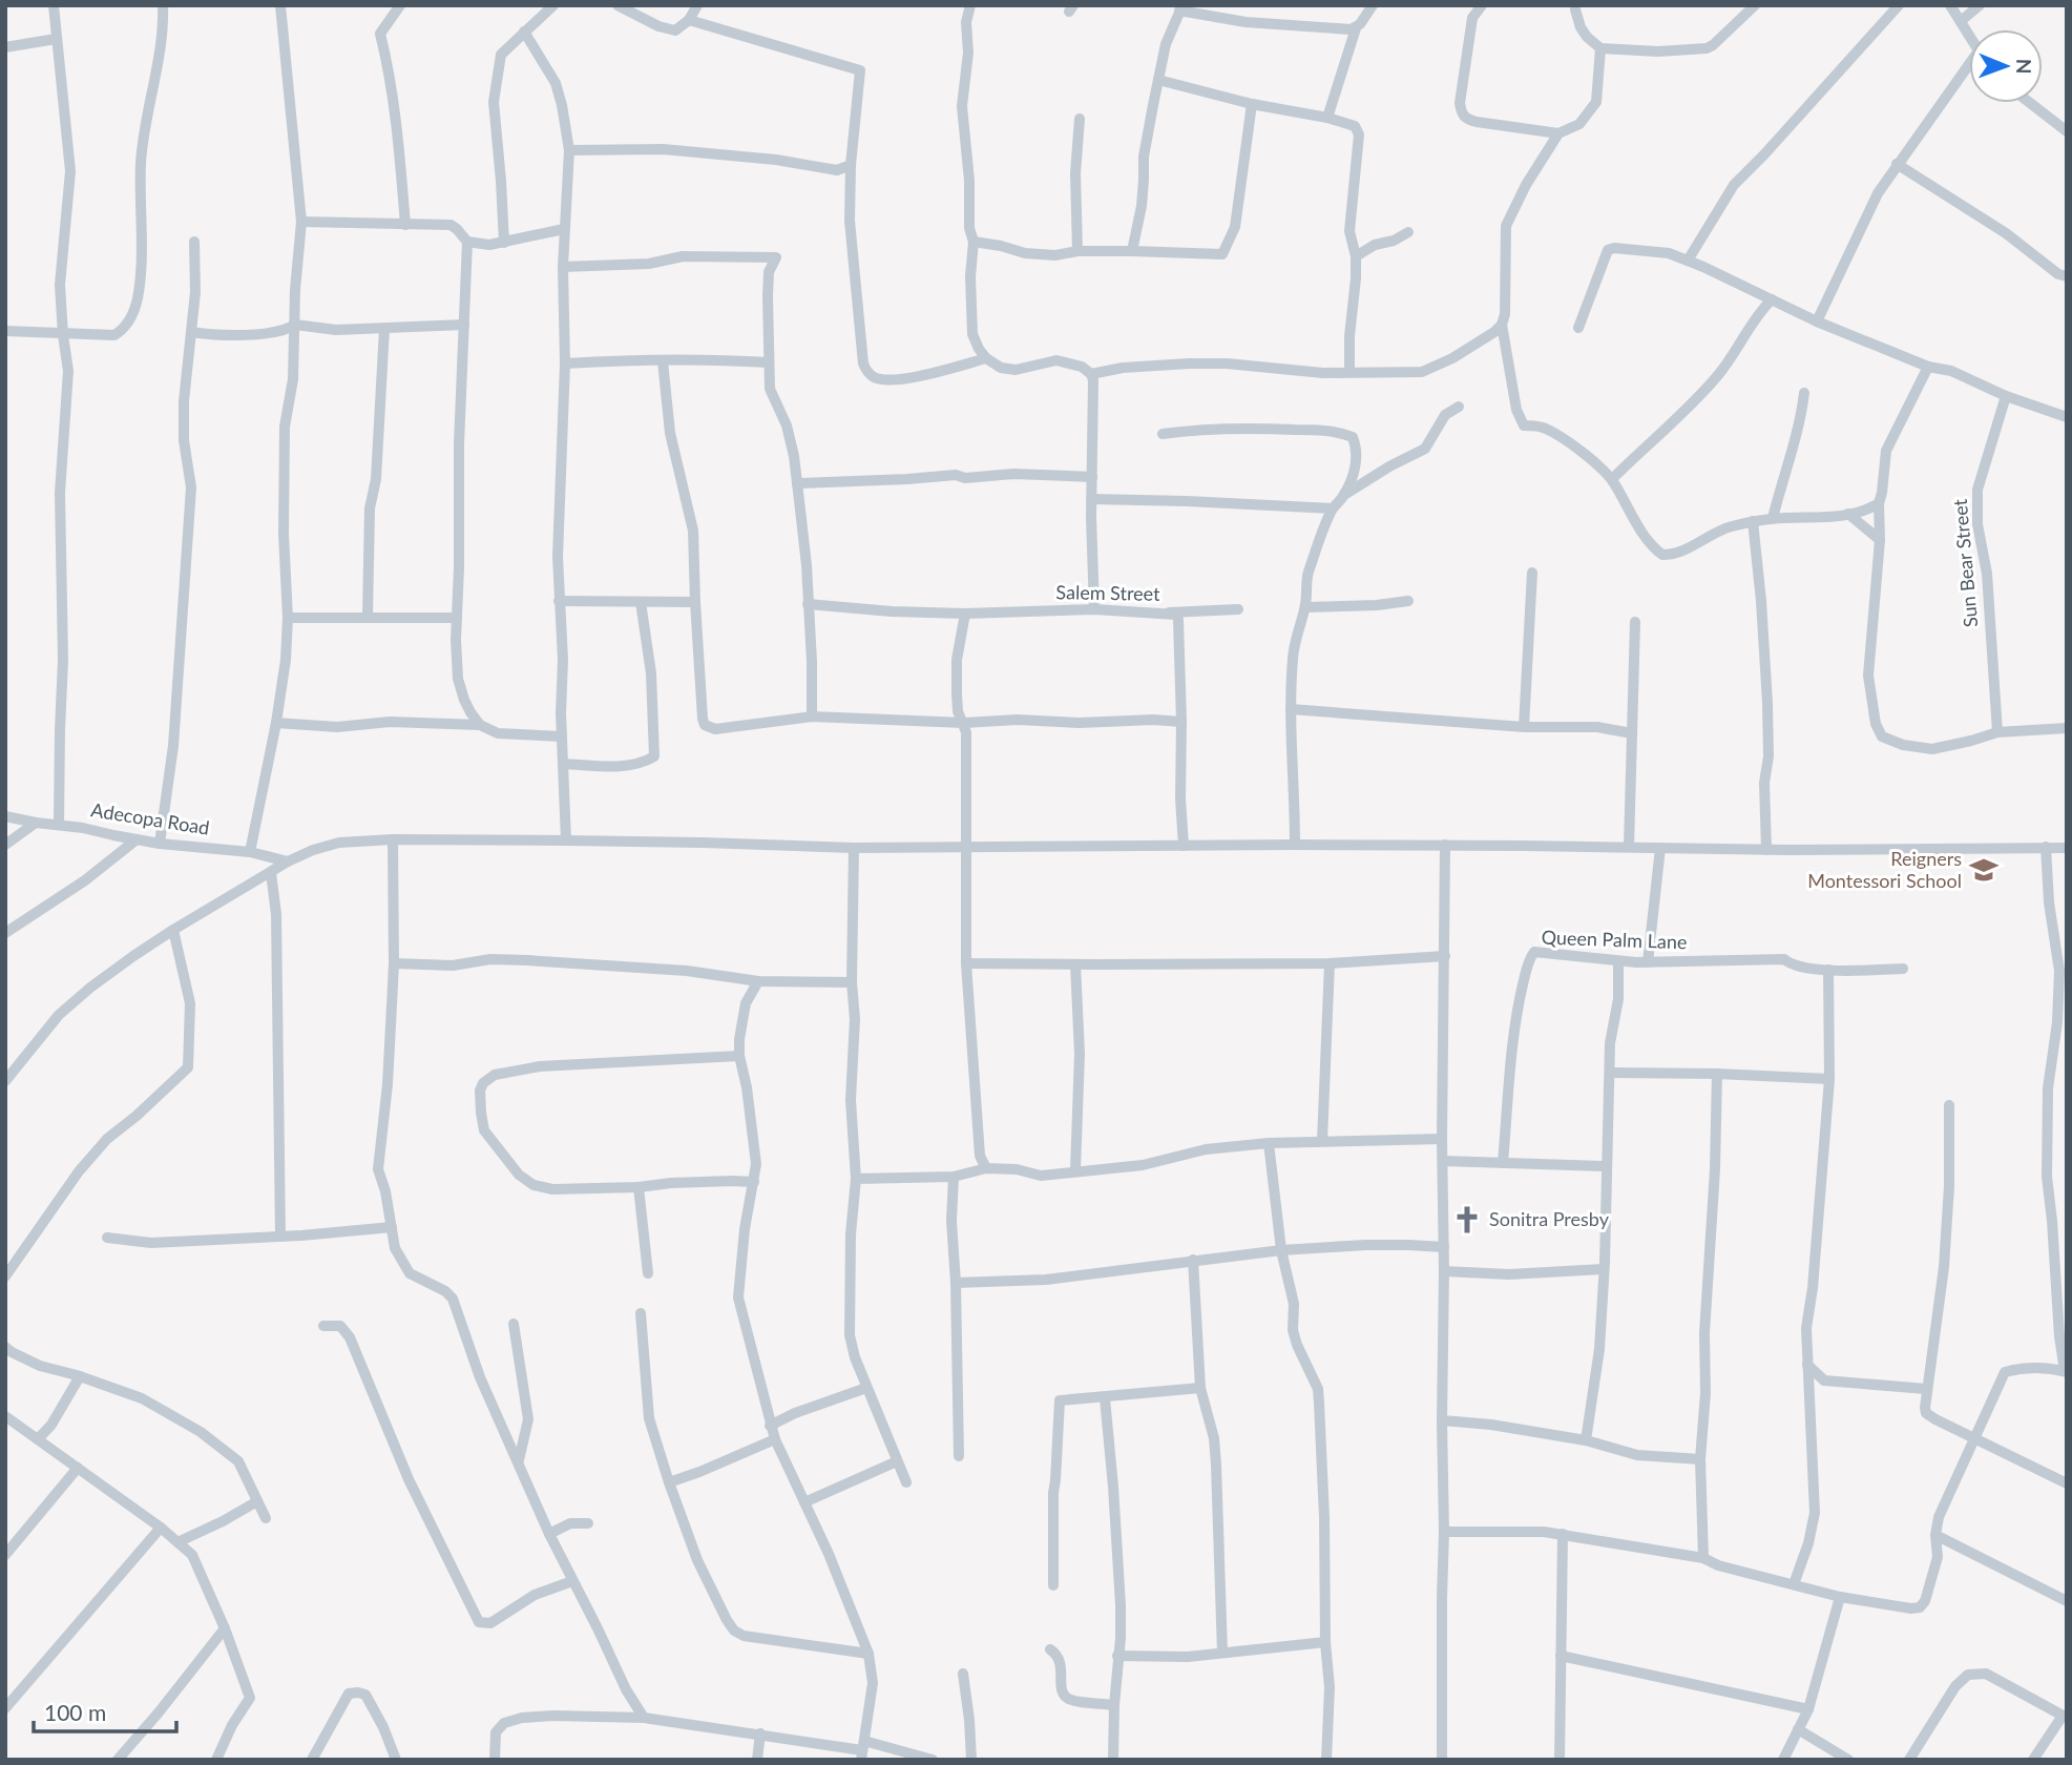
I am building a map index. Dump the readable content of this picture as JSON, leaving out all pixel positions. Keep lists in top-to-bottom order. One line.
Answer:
{"streets":{"street":["Sun Bear Street","Salem Street","Adecopa Road","Queen Palm Lane"]},"places":{"school or university":["Reigners Montessori School"],"church":["Sonitra Presby"]},"scale_bar":"100 m","north":"right"}
